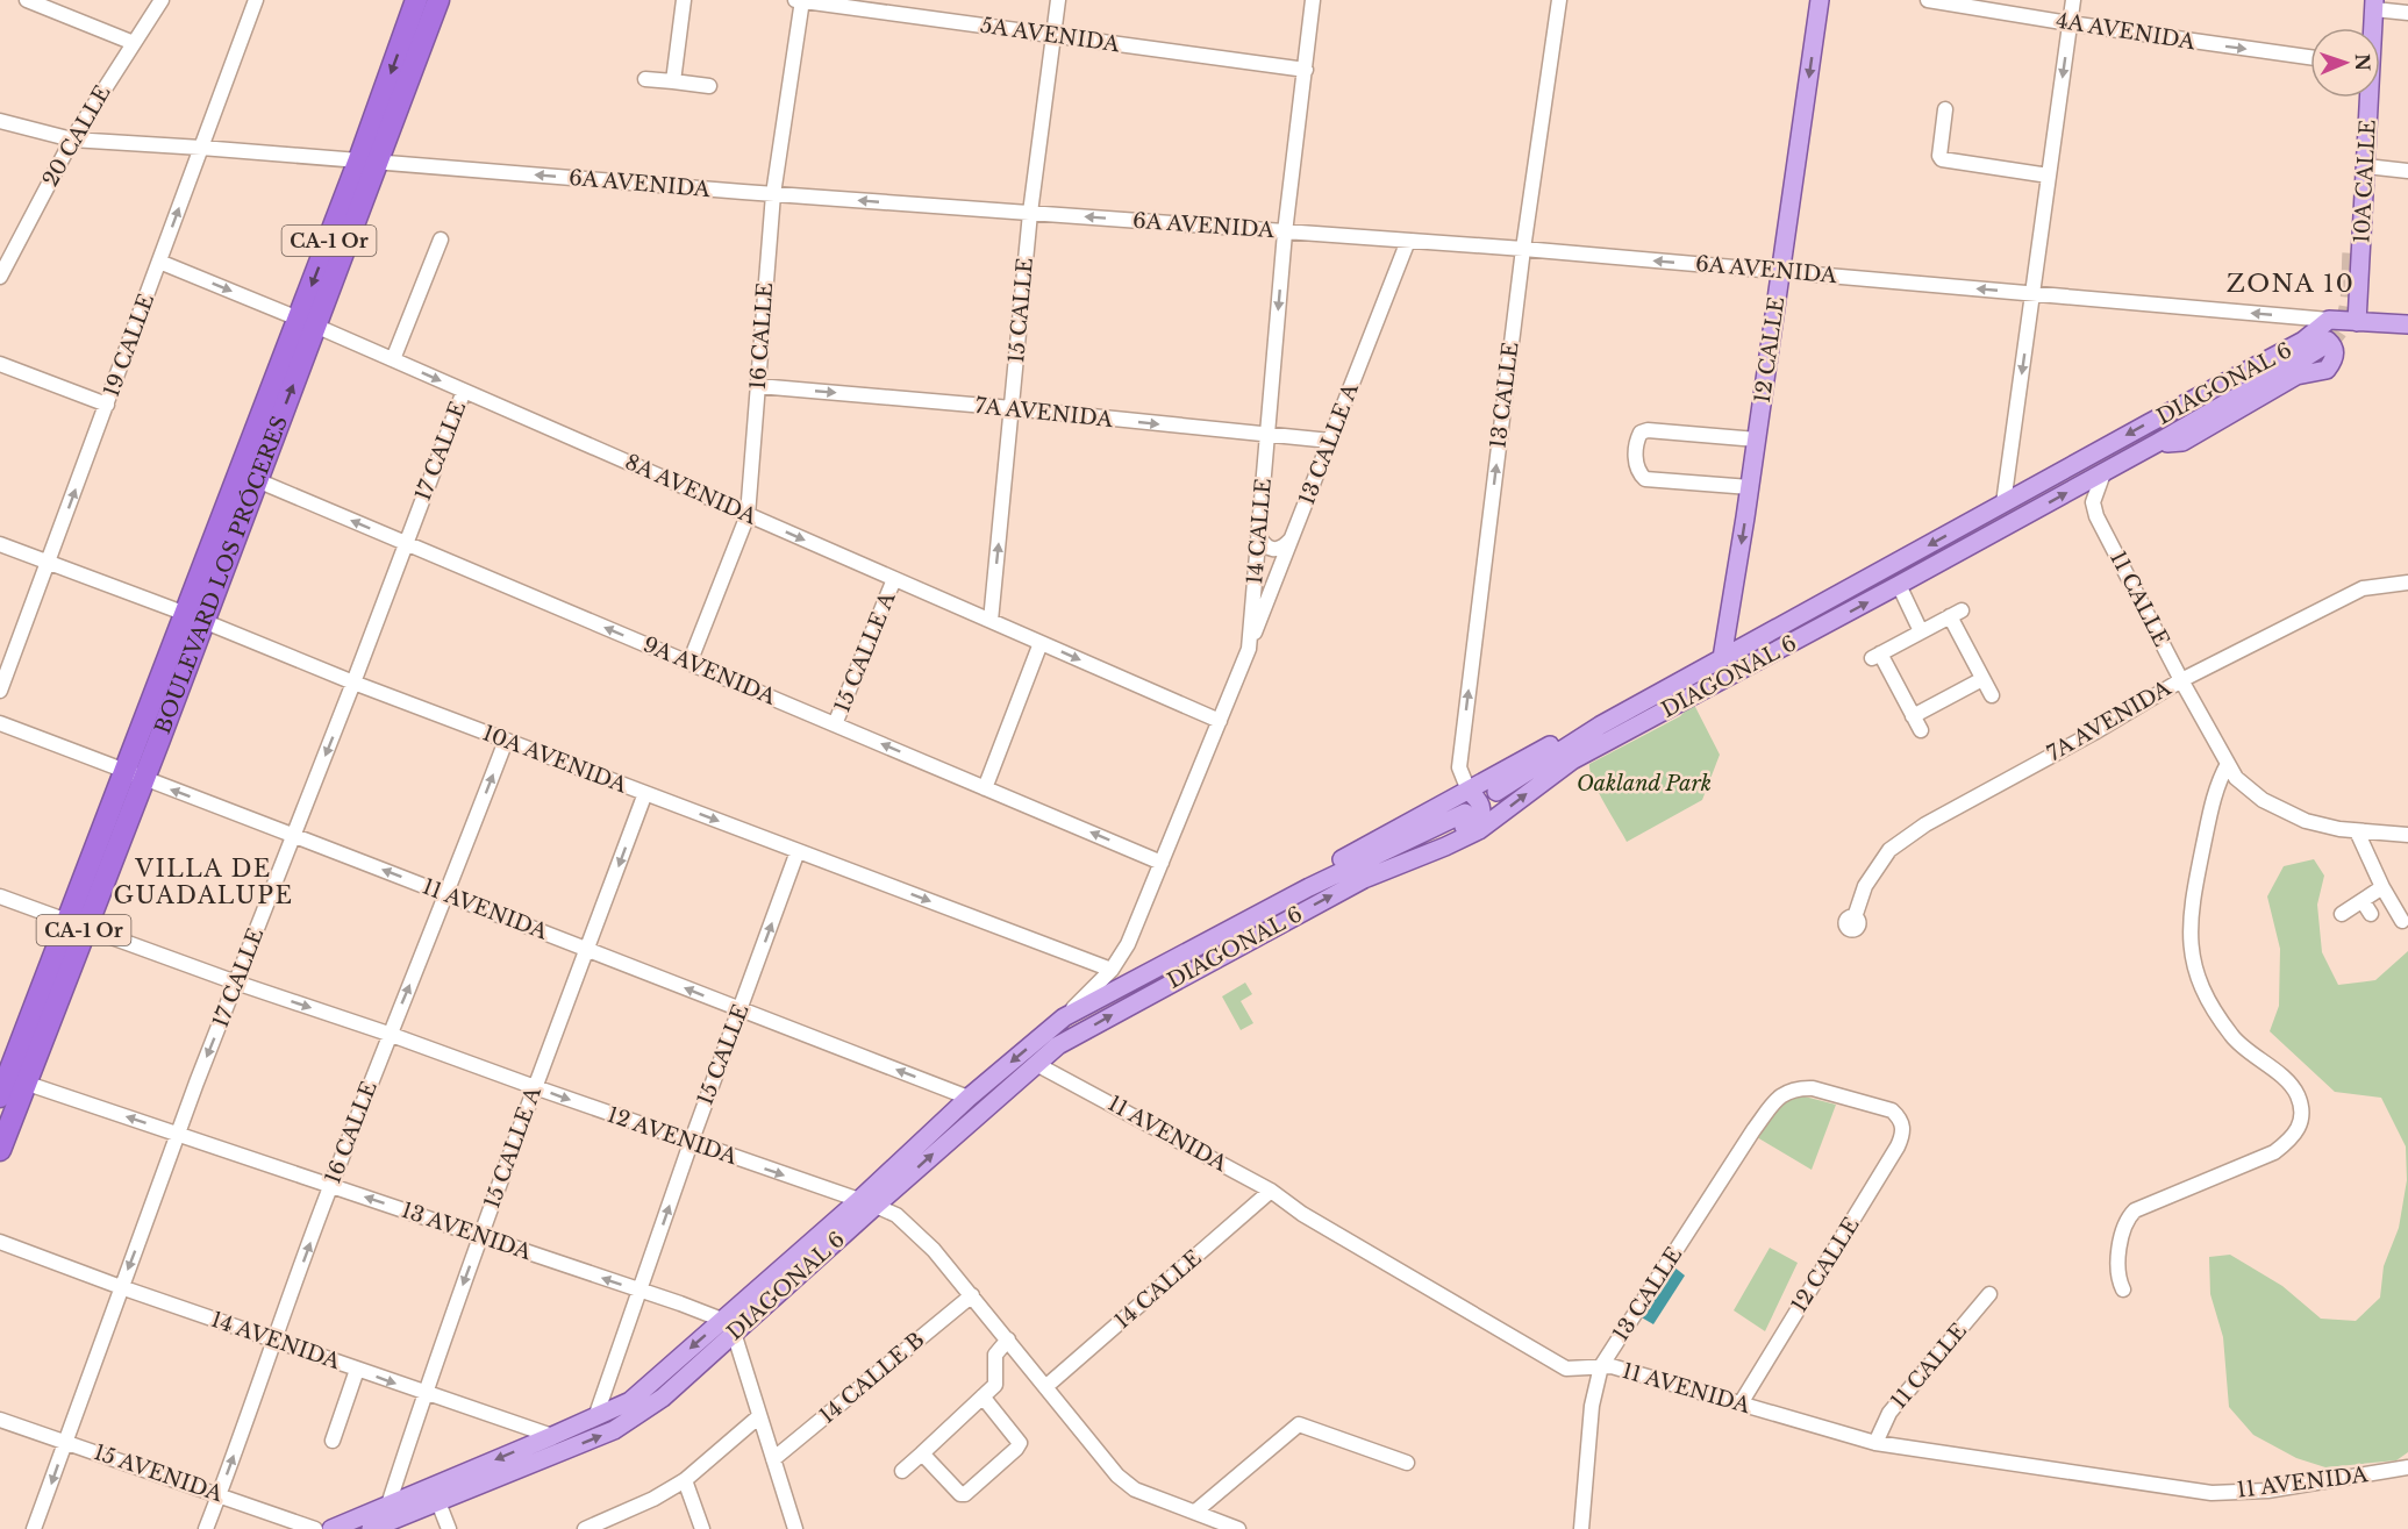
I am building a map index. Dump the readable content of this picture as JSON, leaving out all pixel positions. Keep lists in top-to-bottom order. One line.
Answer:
{"streets":{"highway":["CA-1 Or","BOULEVARD LOS PRÓCERES"],"main road":["10A CALLE","6A AVENIDA","12 CALLE","DIAGONAL 6"],"street":["4A AVENIDA","5A AVENIDA","20 CALLE","15 CALLE","16 CALLE","19 CALLE","13 CALLE","7A AVENIDA","13 CALLE A","17 CALLE","8A AVENIDA","14 CALLE","11 CALLE","15 CALLE A","9A AVENIDA","10A AVENIDA","11 AVENIDA","12 AVENIDA","13 AVENIDA","14 AVENIDA","14 CALLE B","15 AVENIDA"]},"crossings":[["5A AVENIDA","15 CALLE"],["5A AVENIDA","16 CALLE"],["5A AVENIDA","14 CALLE"],["20 CALLE","6A AVENIDA"],["10A CALLE","6A AVENIDA"],["6A AVENIDA","15 CALLE"],["6A AVENIDA","16 CALLE"],["6A AVENIDA","19 CALLE"],["6A AVENIDA","12 CALLE"],["6A AVENIDA","DIAGONAL 6"],["6A AVENIDA","13 CALLE"],["6A AVENIDA","13 CALLE A"],["6A AVENIDA","14 CALLE"],["6A AVENIDA","BOULEVARD LOS PRÓCERES"],["15 CALLE","DIAGONAL 6"],["15 CALLE","7A AVENIDA"],["15 CALLE","8A AVENIDA"],["15 CALLE","10A AVENIDA"],["15 CALLE","11 AVENIDA"],["15 CALLE","12 AVENIDA"],["15 CALLE","13 AVENIDA"],["16 CALLE","7A AVENIDA"],["16 CALLE","8A AVENIDA"],["16 CALLE","9A AVENIDA"],["16 CALLE","10A AVENIDA"],["16 CALLE","11 AVENIDA"],["16 CALLE","12 AVENIDA"],["16 CALLE","13 AVENIDA"],["16 CALLE","14 AVENIDA"],["16 CALLE","15 AVENIDA"],["19 CALLE","8A AVENIDA"],["19 CALLE","10A AVENIDA"],["12 CALLE","DIAGONAL 6"],["12 CALLE","13 CALLE"],["12 CALLE","11 AVENIDA"],["DIAGONAL 6","13 CALLE"],["DIAGONAL 6","11 CALLE"],["DIAGONAL 6","15 CALLE A"],["DIAGONAL 6","11 AVENIDA"],["DIAGONAL 6","12 AVENIDA"],["DIAGONAL 6","13 AVENIDA"],["DIAGONAL 6","14 AVENIDA"],["13 CALLE","11 AVENIDA"],["7A AVENIDA","13 CALLE A"],["7A AVENIDA","14 CALLE"],["7A AVENIDA","11 CALLE"],["13 CALLE A","8A AVENIDA"],["13 CALLE A","14 CALLE"],["17 CALLE","8A AVENIDA"],["17 CALLE","9A AVENIDA"],["17 CALLE","10A AVENIDA"],["17 CALLE","11 AVENIDA"],["17 CALLE","12 AVENIDA"],["17 CALLE","13 AVENIDA"],["17 CALLE","14 AVENIDA"],["17 CALLE","15 AVENIDA"],["8A AVENIDA","BOULEVARD LOS PRÓCERES"],["8A AVENIDA","15 CALLE A"],["14 CALLE","11 AVENIDA"],["14 CALLE","12 AVENIDA"],["BOULEVARD LOS PRÓCERES","9A AVENIDA"],["BOULEVARD LOS PRÓCERES","10A AVENIDA"],["BOULEVARD LOS PRÓCERES","11 AVENIDA"],["BOULEVARD LOS PRÓCERES","12 AVENIDA"],["BOULEVARD LOS PRÓCERES","13 AVENIDA"],["11 CALLE","11 AVENIDA"],["15 CALLE A","9A AVENIDA"],["15 CALLE A","10A AVENIDA"],["15 CALLE A","11 AVENIDA"],["15 CALLE A","12 AVENIDA"],["15 CALLE A","13 AVENIDA"],["15 CALLE A","14 AVENIDA"],["12 AVENIDA","14 CALLE B"]],"one_way":["4A AVENIDA","6A AVENIDA","15 CALLE","16 CALLE","19 CALLE","12 CALLE","13 CALLE","7A AVENIDA","17 CALLE","8A AVENIDA","15 CALLE A","9A AVENIDA","10A AVENIDA","12 AVENIDA","13 AVENIDA"],"districts":["ZONA 10","VILLA DE GUADALUPE"],"parks":["Oakland Park"],"north":"right"}
